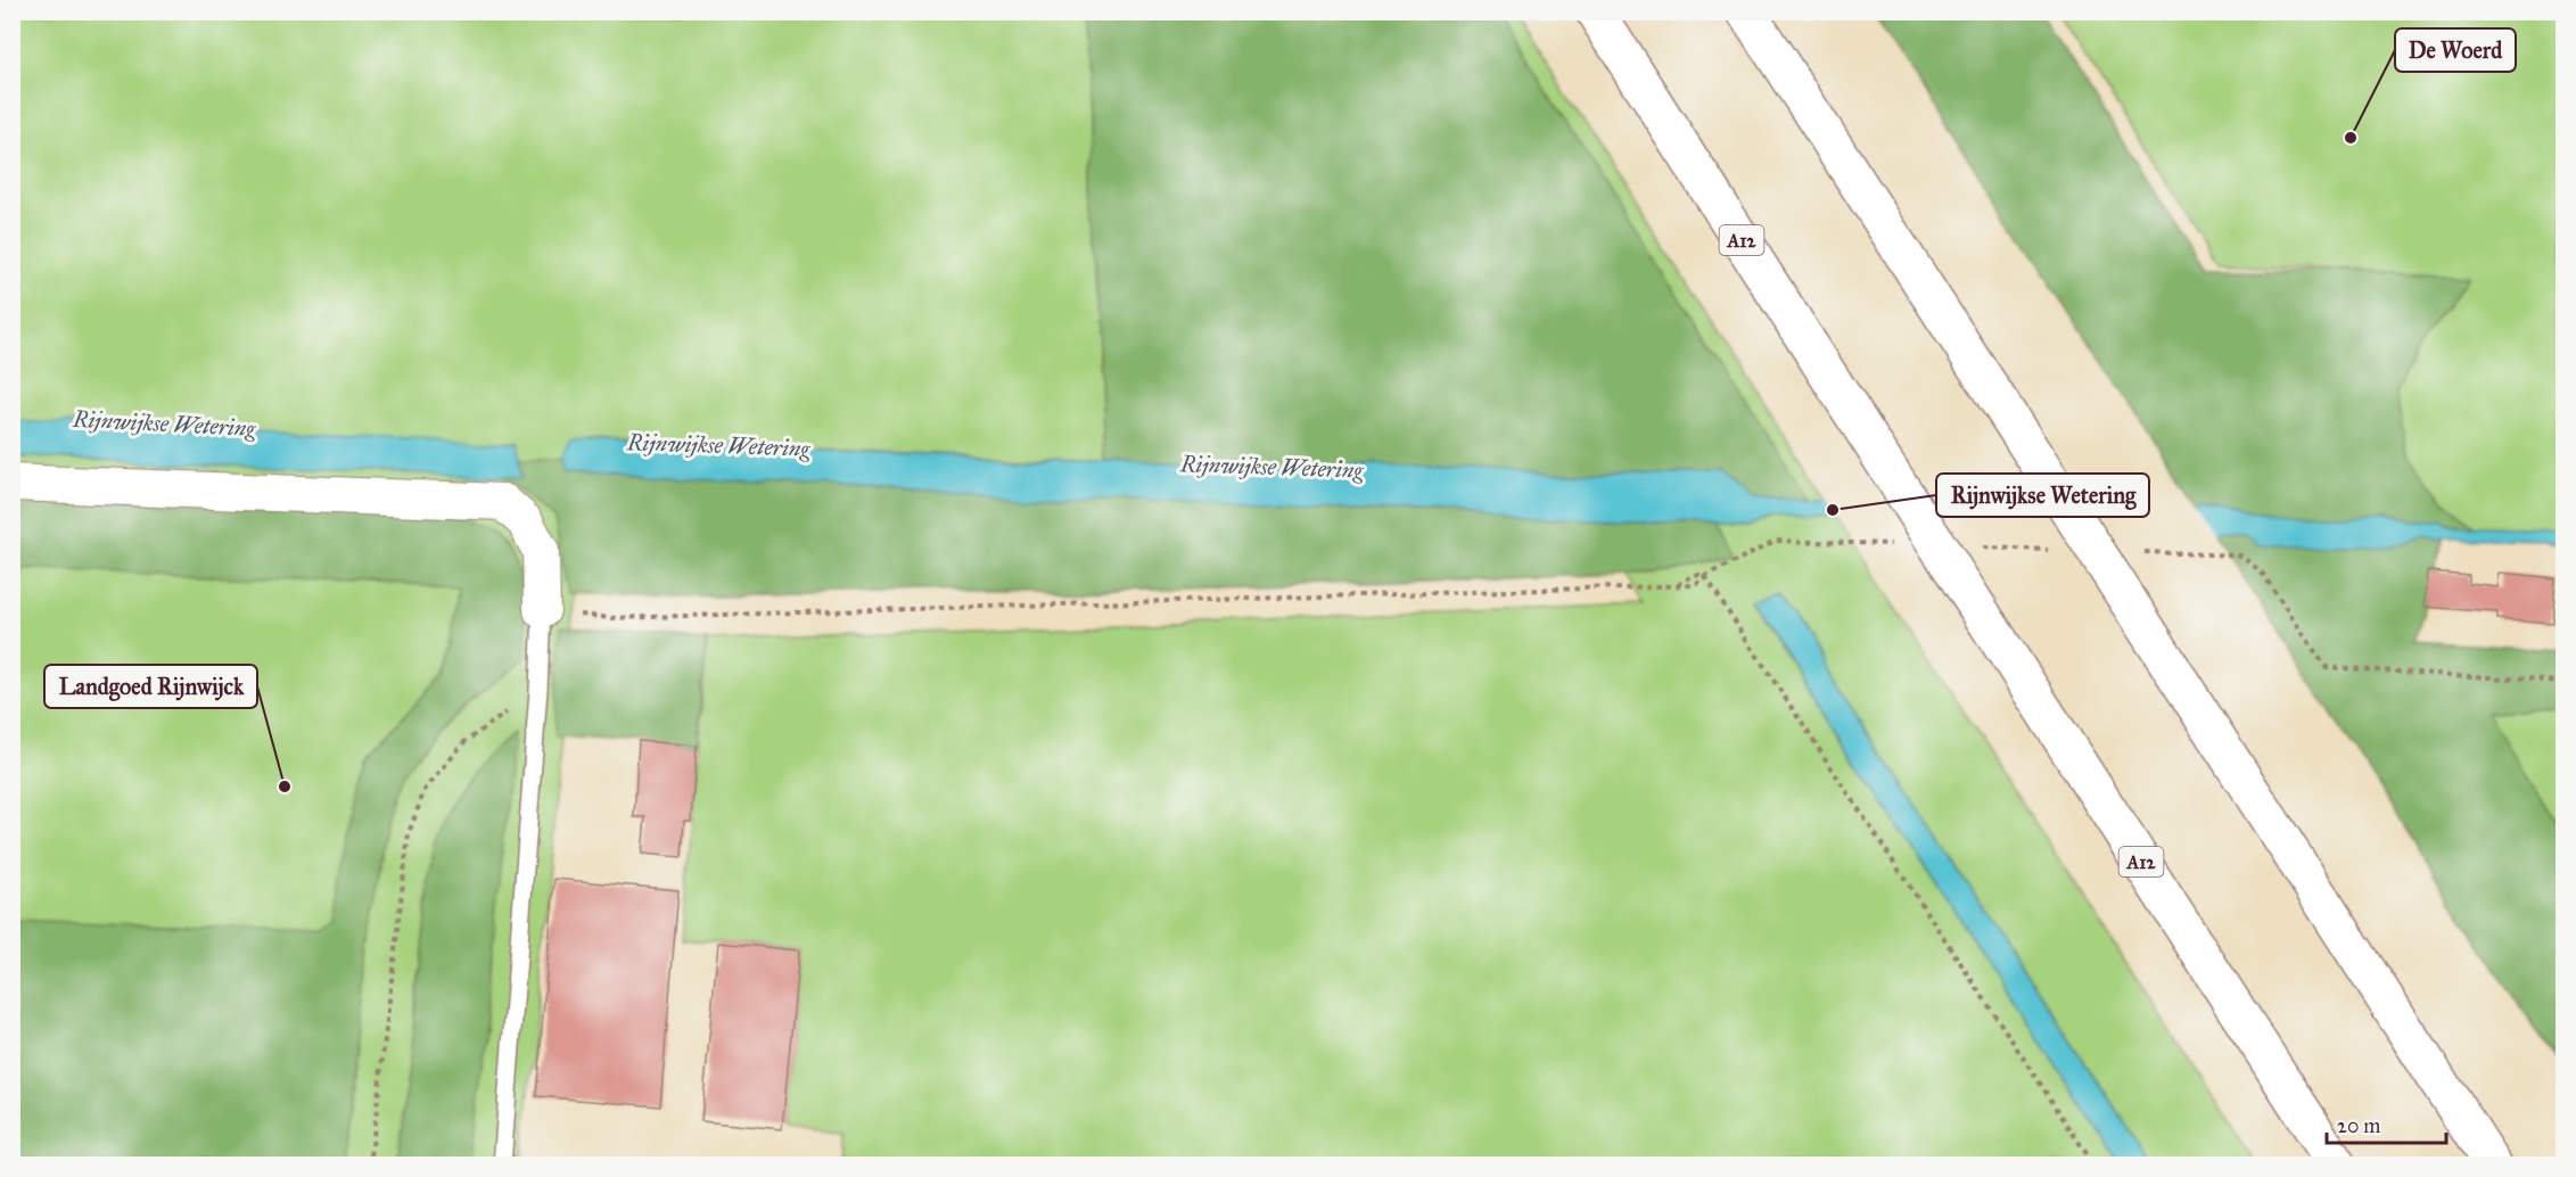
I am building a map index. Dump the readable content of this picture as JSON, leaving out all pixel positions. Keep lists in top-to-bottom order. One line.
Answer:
{"streets":{"highway":["A12"]},"water":["Rijnwijkse Wetering"],"places":["De Woerd","Rijnwijkse Wetering","Landgoed Rijnwijck"],"scale_bar":"20 m"}
